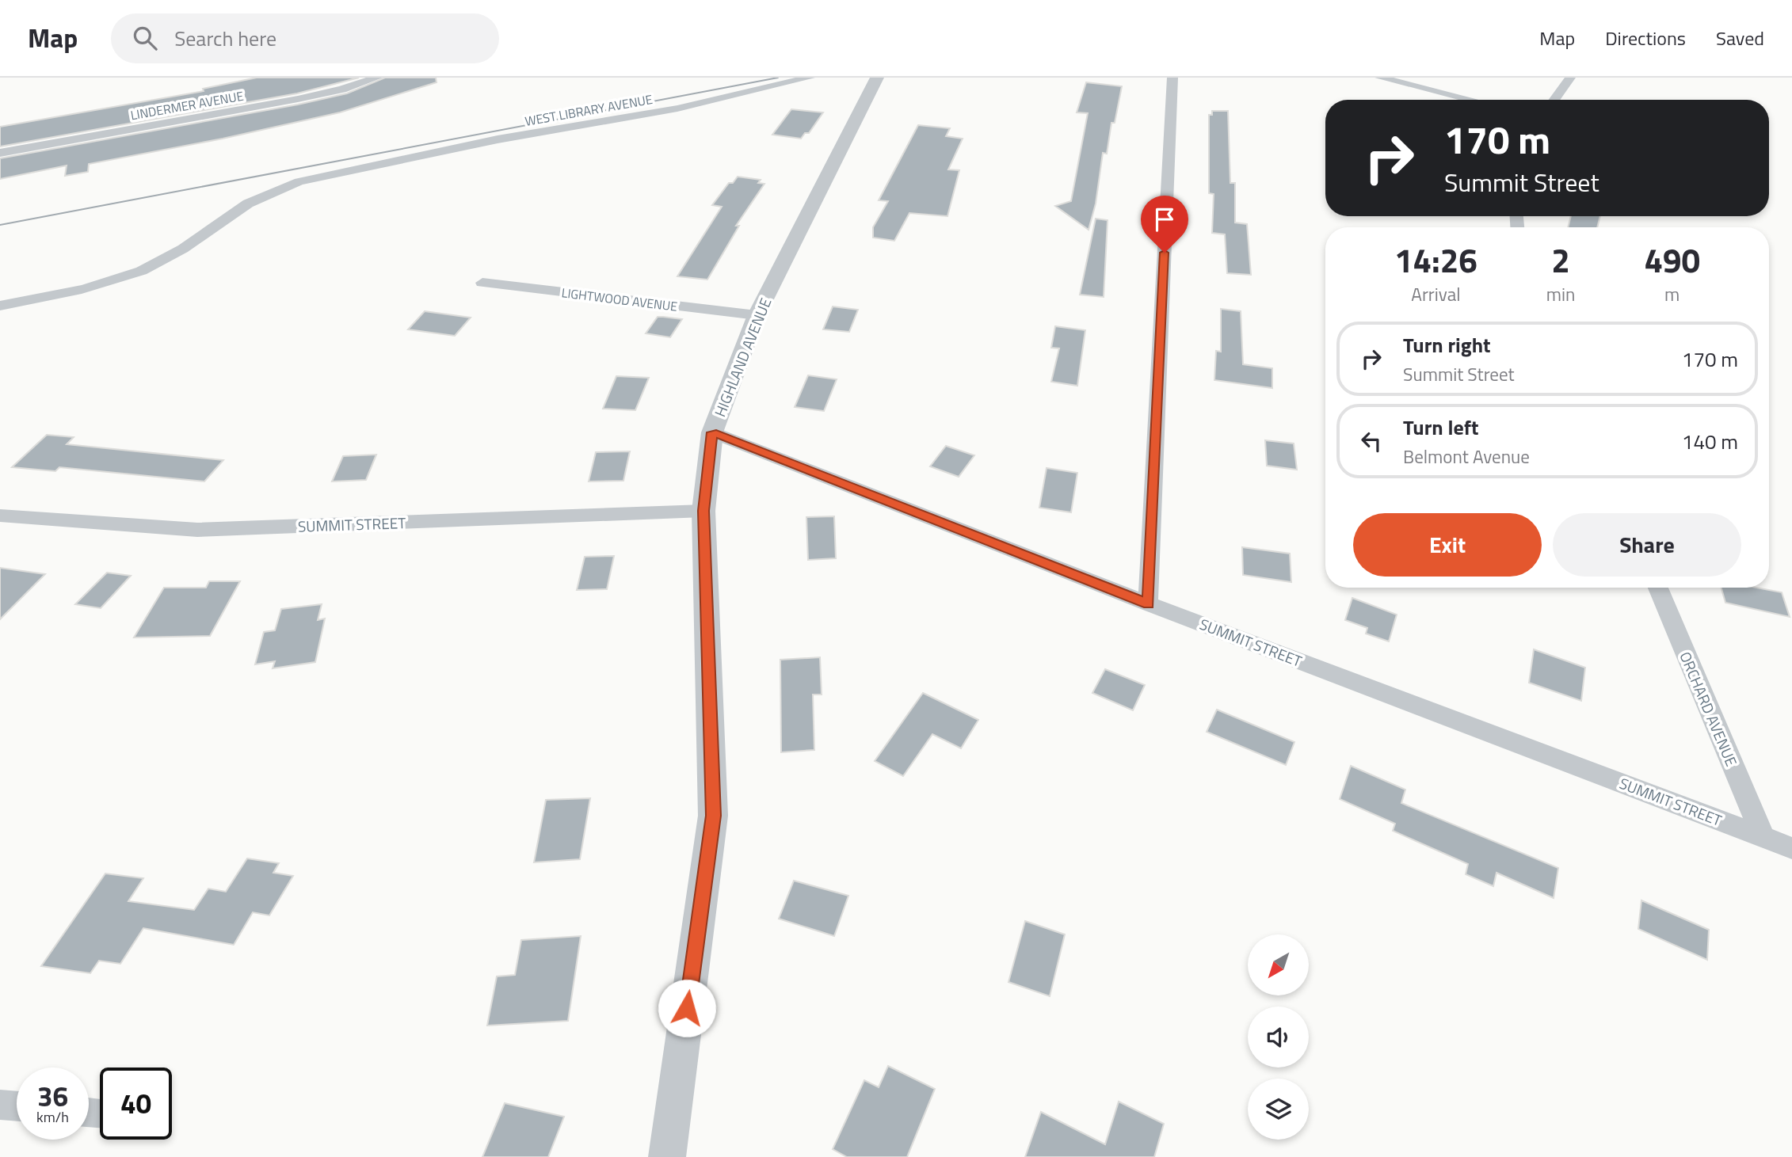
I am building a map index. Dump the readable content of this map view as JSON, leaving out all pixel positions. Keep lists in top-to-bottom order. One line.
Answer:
{"streets":{"street":["LINDERMER AVENUE","WEST LIBRARY AVENUE","LIGHTWOOD AVENUE","HIGHLAND AVENUE","SUMMIT STREET","ORCHARD AVENUE"]},"crossings":[["LIGHTWOOD AVENUE","HIGHLAND AVENUE"],["HIGHLAND AVENUE","SUMMIT STREET"],["SUMMIT STREET","ORCHARD AVENUE"]],"north":"bottom left","page":{"header":"Map","search":"Search here","nav":["Map","Directions","Saved"],"turn":["170 m","Summit Street"],"eta":["14:26","Arrival","2","min","490","m"],"list":[{"name":"Turn right","note":"Summit Street","value":"170 m"},{"name":"Turn left","note":"Belmont Avenue","value":"140 m"}],"buttons":["Exit","Share"],"speed":"36 km/h","limit":"40"}}
